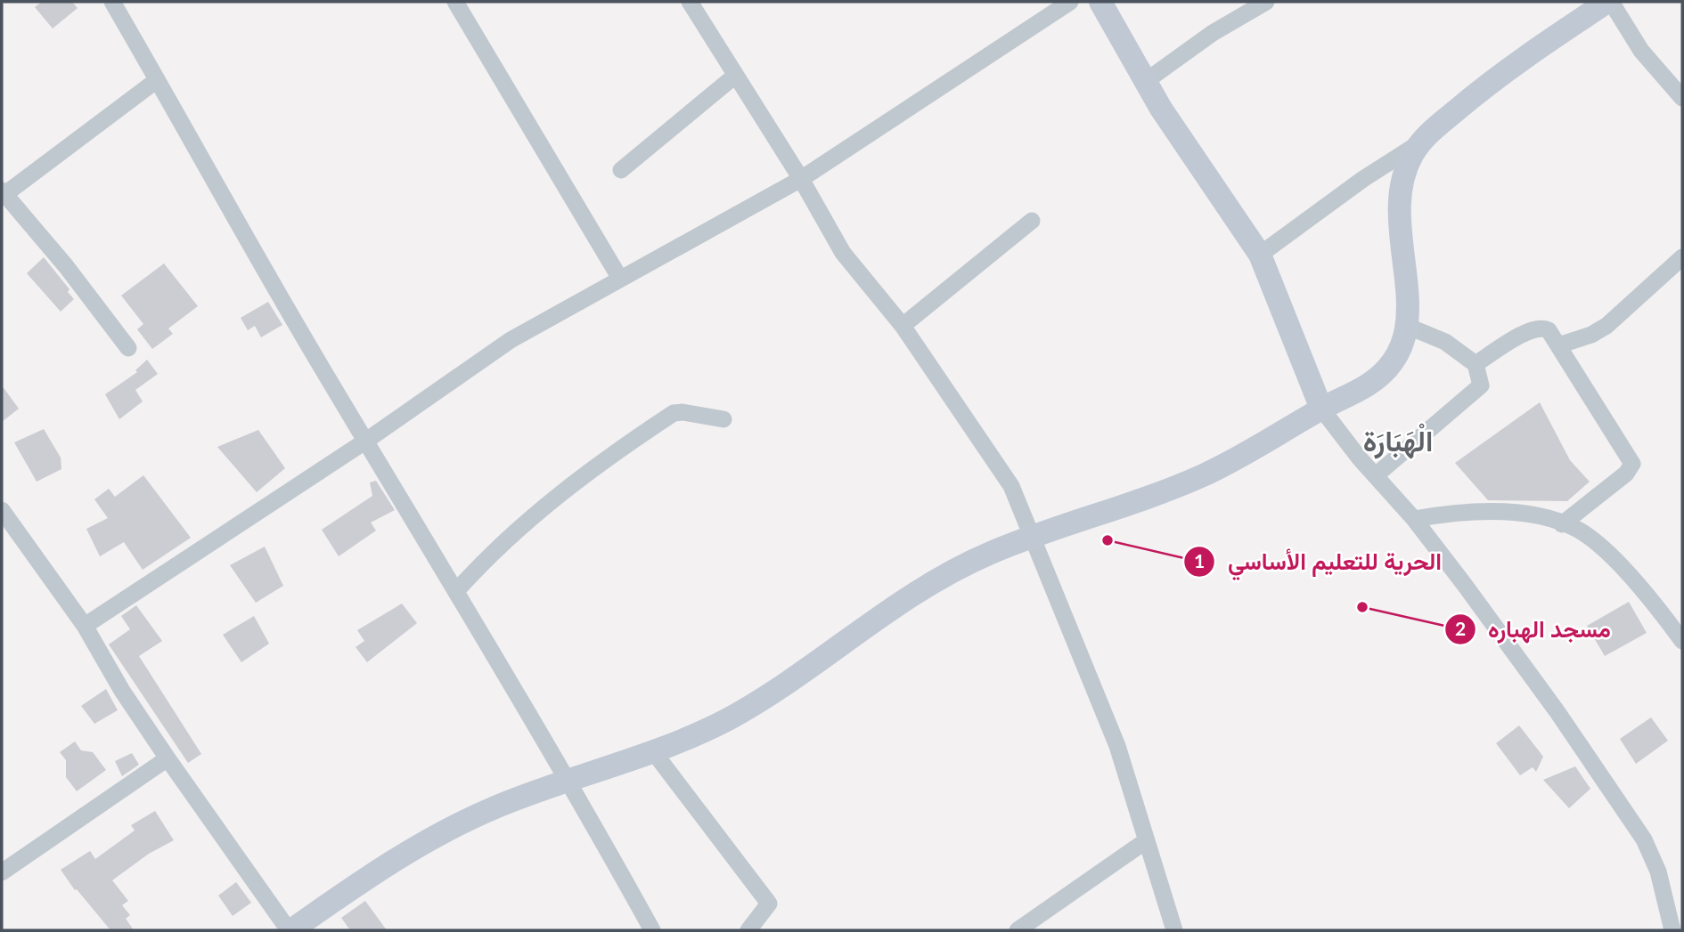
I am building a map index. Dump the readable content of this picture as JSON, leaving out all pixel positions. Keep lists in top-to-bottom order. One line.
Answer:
{"districts":["الْهَبَارَة"],"places":["الحرية للتعليم الأساسي","مسجد الهباره"]}
